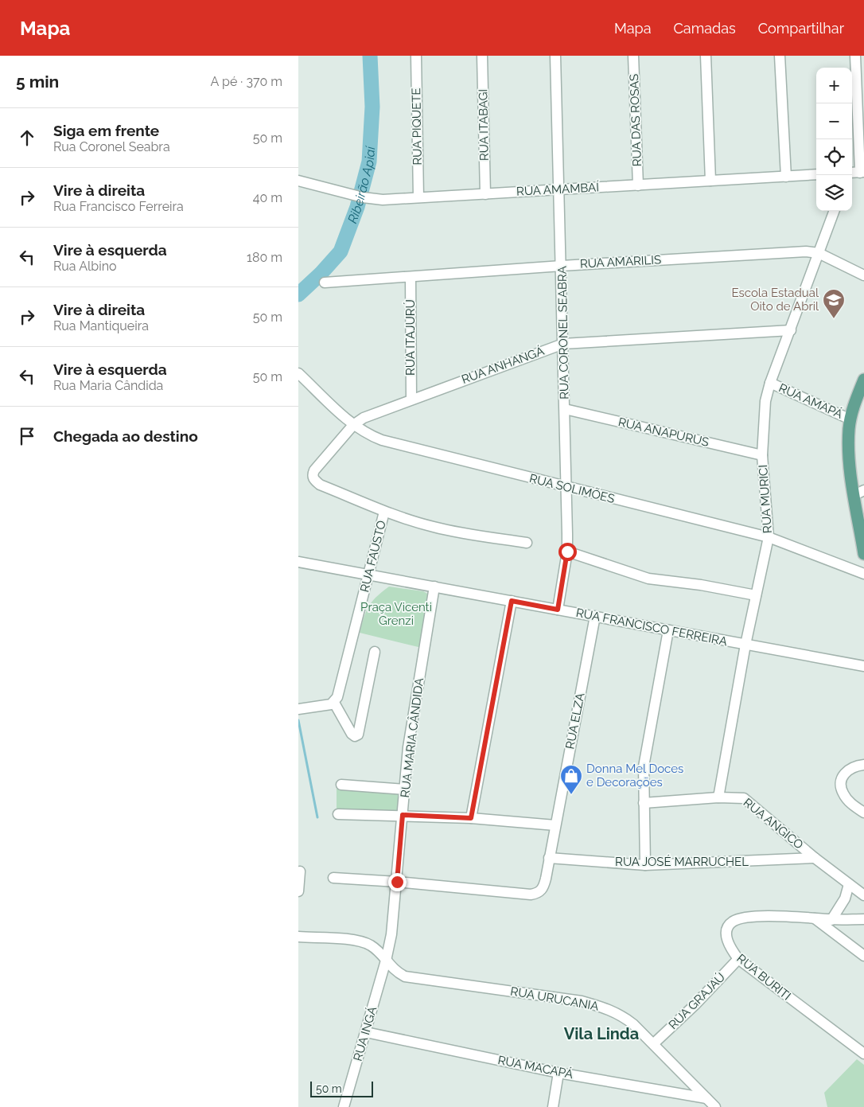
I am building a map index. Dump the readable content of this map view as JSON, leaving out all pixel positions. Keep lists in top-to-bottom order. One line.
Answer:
{"streets":{"street":["RUA DAS ROSAS","RUA ITABAGI","RUA PIQUETE","RUA AMAMBAÍ","RUA AMARILIS","RUA CORONEL SEABRA","RUA ITAJURÚ","RUA ANHANGÁ","RUA AMAPÁ","RUA ANAPURUS","RUA SOLIMÕES","RUA MURICI","RUA FAUSTO","RUA FRANCISCO FERREIRA","RUA ELZA","RUA MARIA CÂNDIDA","RUA ANGICO","RUA JOSÉ MARRUCHEL","RUA BURITI","RUA URUCANIA","RUA GRAJAÚ","RUA INGÁ","RUA MACAPÁ"]},"crossings":[["RUA DAS ROSAS","RUA AMAMBAÍ"],["RUA ITABAGI","RUA AMAMBAÍ"],["RUA PIQUETE","RUA AMAMBAÍ"],["RUA AMAMBAÍ","RUA CORONEL SEABRA"],["RUA AMARILIS","RUA CORONEL SEABRA"],["RUA AMARILIS","RUA ITAJURÚ"],["RUA AMARILIS","RUA MURICI"],["RUA CORONEL SEABRA","RUA ANHANGÁ"],["RUA CORONEL SEABRA","RUA ANAPURUS"],["RUA CORONEL SEABRA","RUA SOLIMÕES"],["RUA CORONEL SEABRA","RUA FRANCISCO FERREIRA"],["RUA ITAJURÚ","RUA ANHANGÁ"],["RUA ANHANGÁ","RUA SOLIMÕES"],["RUA ANHANGÁ","RUA MURICI"],["RUA ANHANGÁ","RUA FAUSTO"],["RUA AMAPÁ","RUA MURICI"],["RUA ANAPURUS","RUA MURICI"],["RUA SOLIMÕES","RUA MURICI"],["RUA MURICI","RUA FRANCISCO FERREIRA"],["RUA MURICI","RUA ANGICO"],["RUA FAUSTO","RUA FRANCISCO FERREIRA"],["RUA FRANCISCO FERREIRA","RUA ELZA"],["RUA FRANCISCO FERREIRA","RUA MARIA CÂNDIDA"],["RUA ELZA","RUA MARIA CÂNDIDA"],["RUA ELZA","RUA JOSÉ MARRUCHEL"],["RUA MARIA CÂNDIDA","RUA URUCANIA"],["RUA MARIA CÂNDIDA","RUA INGÁ"],["RUA ANGICO","RUA JOSÉ MARRUCHEL"],["RUA BURITI","RUA GRAJAÚ"],["RUA URUCANIA","RUA GRAJAÚ"],["RUA URUCANIA","RUA INGÁ"],["RUA URUCANIA","RUA MACAPÁ"],["RUA INGÁ","RUA MACAPÁ"]],"districts":["Vila Linda"],"water":["Ribeirão Apiaí"],"parks":["Praça Vicenti Grenzi"],"places":{"school or university":["Escola Estadual Oito de Abril"],"shop":["Donna Mel Doces e Decorações"]},"scale_bar":"50 m","page":{"header":"Mapa","nav":["Mapa","Camadas","Compartilhar"],"heading":["5 min","A pé · 370 m"],"map_buttons":["+","−"],"list":[["Siga em frente","Rua Coronel Seabra","50 m"],["Vire à direita","Rua Francisco Ferreira","40 m"],["Vire à esquerda","Rua Albino","180 m"],["Vire à direita","Rua Mantiqueira","50 m"],["Vire à esquerda","Rua Maria Cândida","50 m"],"Chegada ao destino"],"scale":"50 m"}}
